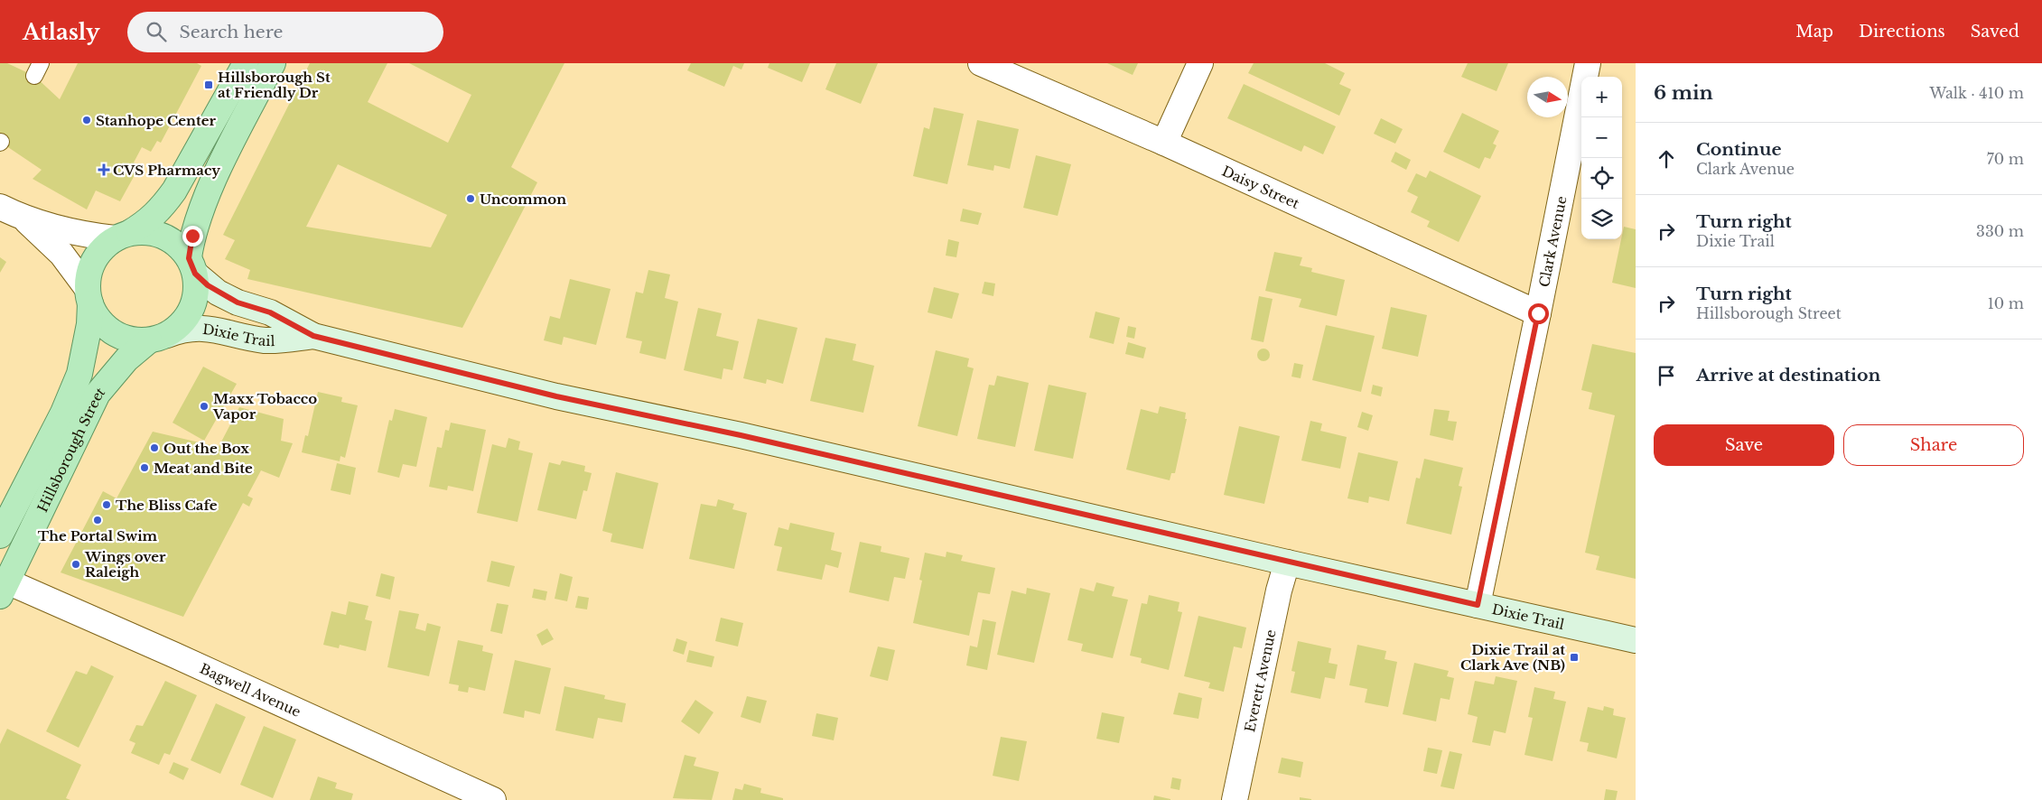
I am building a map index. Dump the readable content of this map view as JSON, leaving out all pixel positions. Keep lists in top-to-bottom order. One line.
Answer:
{"streets":{"main road":["Dixie Trail","Hillsborough Street"],"street":["Daisy Street","Clark Avenue","Everett Avenue","Bagwell Avenue"]},"crossings":[["Daisy Street","Clark Avenue"],["Clark Avenue","Dixie Trail"],["Dixie Trail","Hillsborough Street"],["Dixie Trail","Everett Avenue"],["Hillsborough Street","Bagwell Avenue"]],"places":{"transit":["Hillsborough St at Friendly Dr","Dixie Trail at Clark Ave (NB)"],"other":["Stanhope Center","Uncommon","Maxx Tobacco Vapor","Out the Box","Meat and Bite","The Bliss Cafe","The Portal Swim","Wings over Raleigh"],"health":["CVS Pharmacy"]},"north":"right","page":{"header":"Atlasly","search":"Search here","nav":["Map","Directions","Saved"],"heading":["6 min","Walk · 410 m"],"map_buttons":["+","−"],"list":[["Continue","Clark Avenue","70 m"],["Turn right","Dixie Trail","330 m"],["Turn right","Hillsborough Street","10 m"],"Arrive at destination"],"buttons":["Save","Share"]}}
